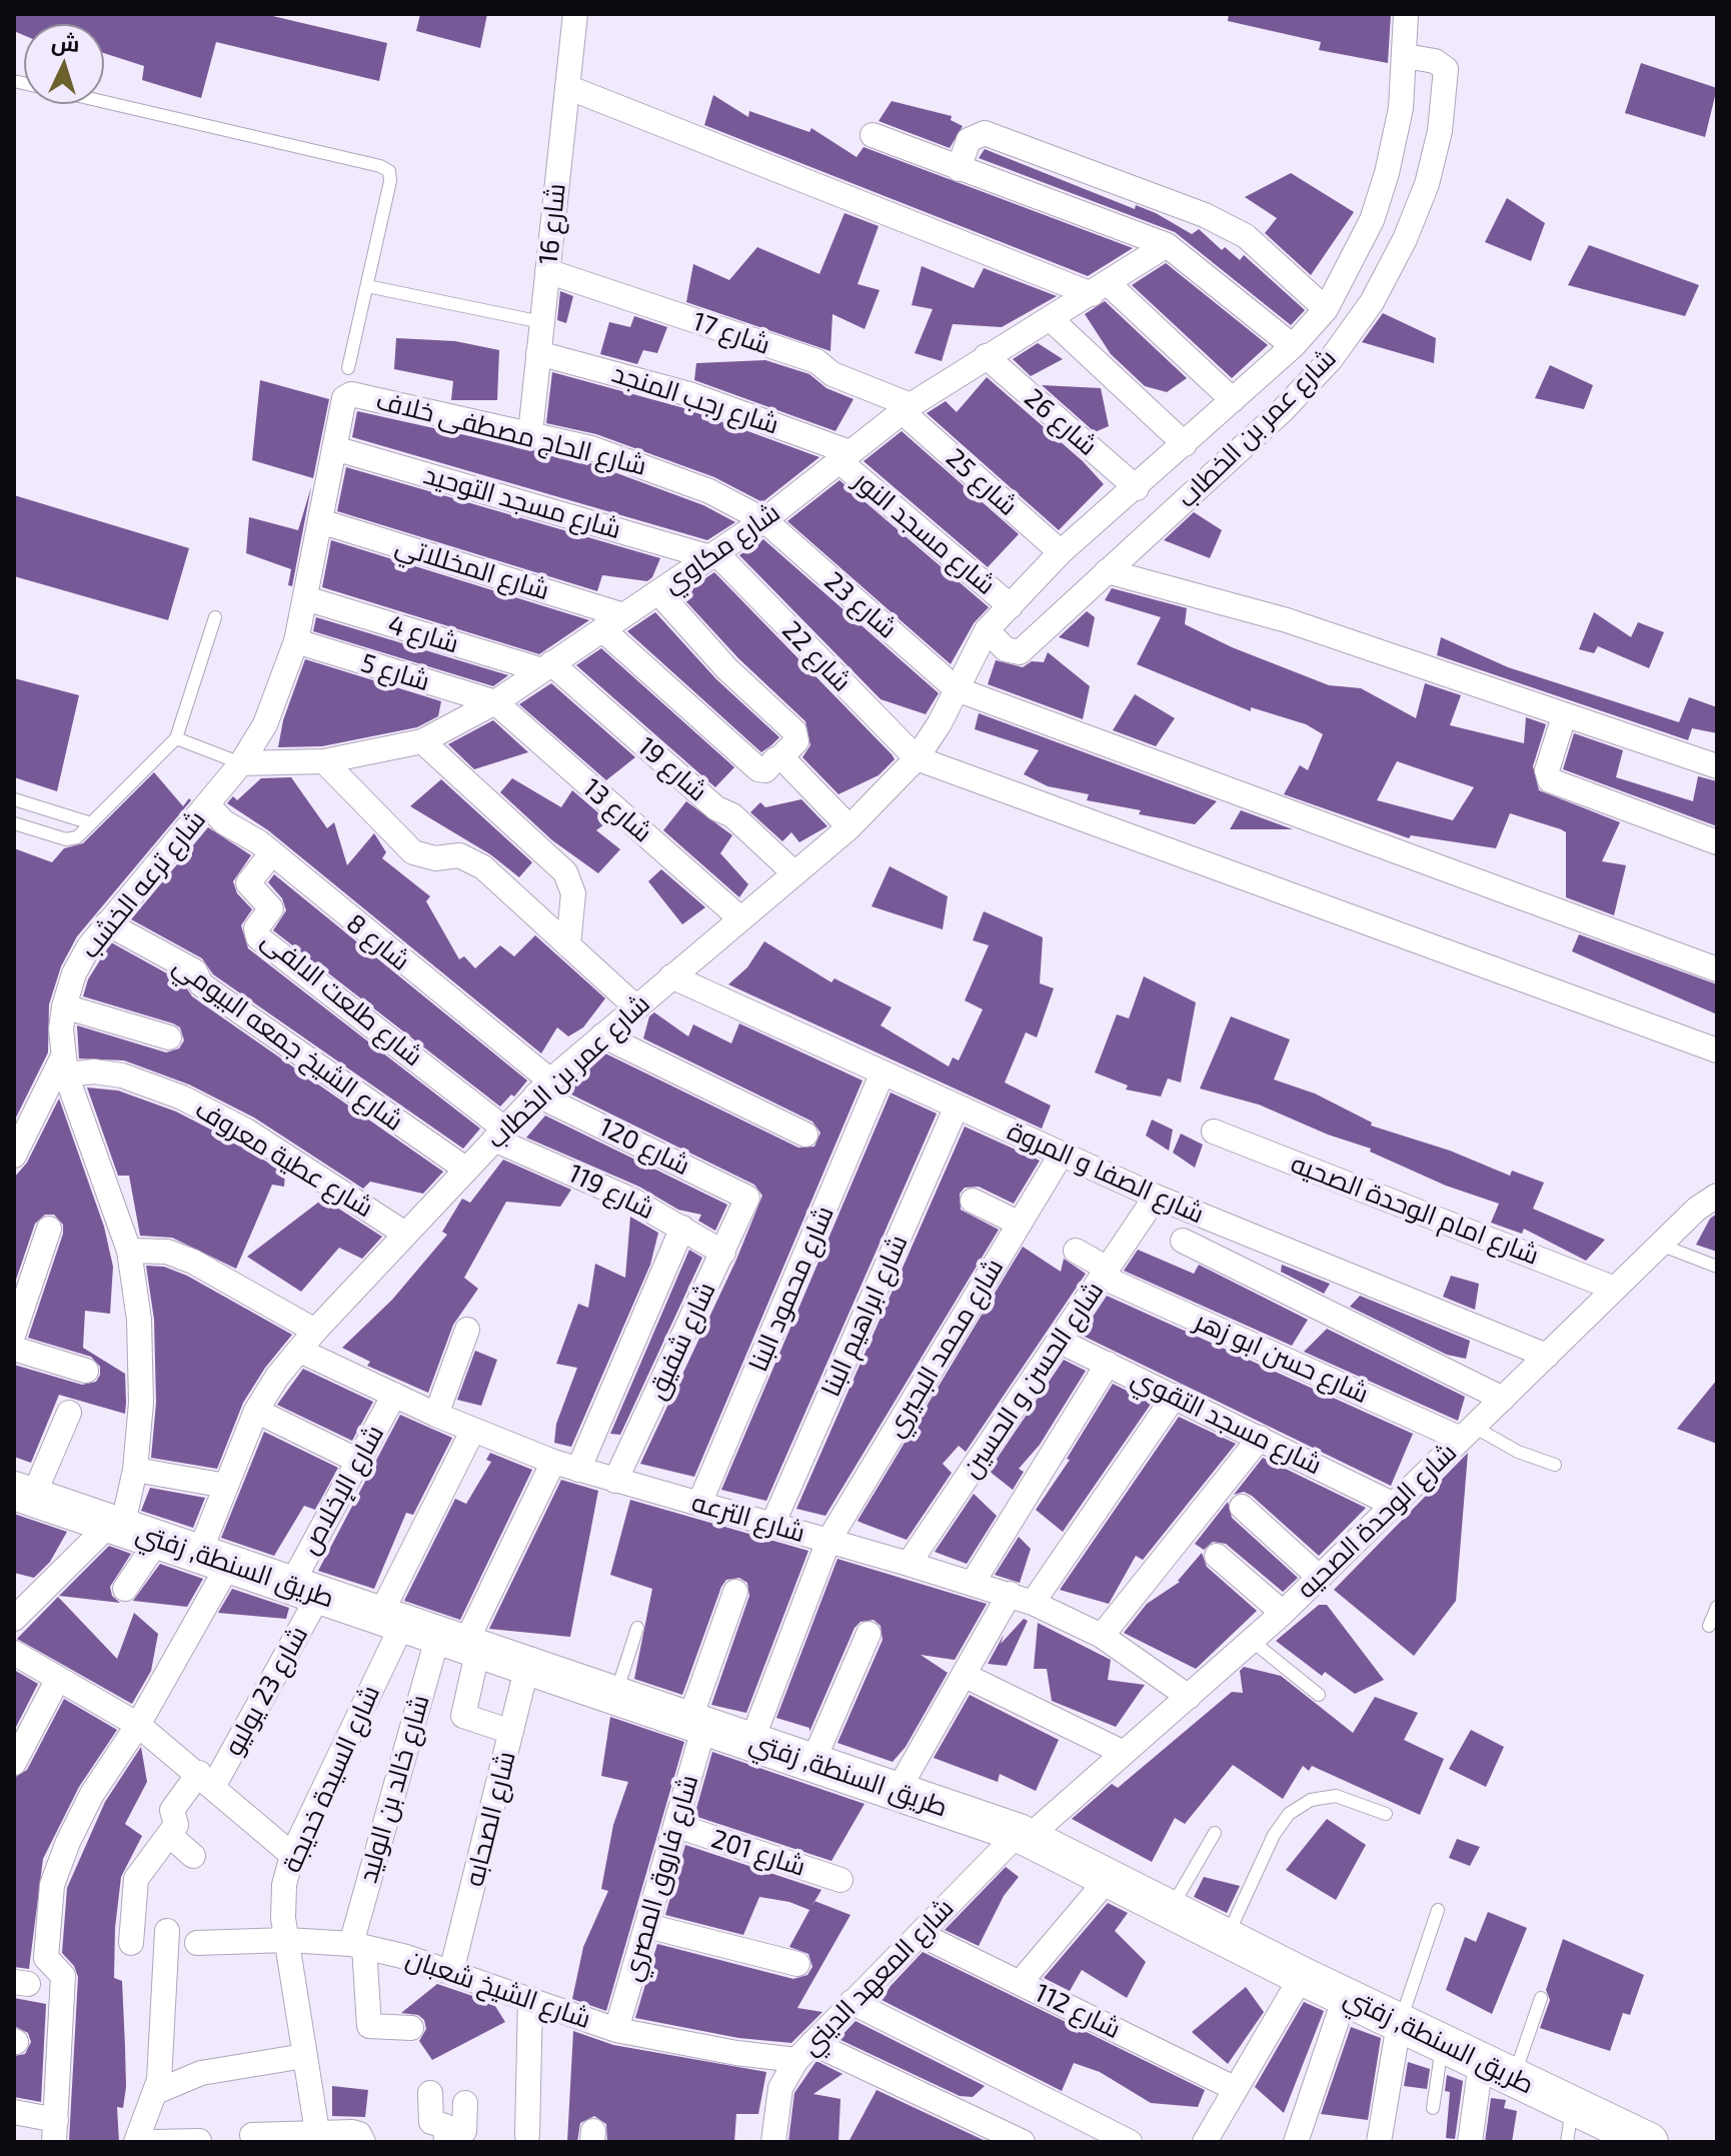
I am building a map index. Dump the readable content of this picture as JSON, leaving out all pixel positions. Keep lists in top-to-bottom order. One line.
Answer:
{"streets":{"main road":["طريق السنطة, زفتي"],"street":["شارع 16","شارع 17","شارع رجب المنجد","شارع 26","شارع عمر بن الخطاب","شارع الحاج مصطفى خلاف","شارع 25","شارع مسجد التوحيد","شارع مسجد النور","شارع مكاوي","شارع المخللاتي","شارع 23","شارع 4","شارع 22","شارع 5","شارع 19","شارع 13","شارع ترعه الخشب","شارع 8","شارع طلعت الالفى","شارع الشيخ جمعه البيومي","شارع 120","شارع عطية معروف","شارع الصفا و المروة","شارع 119","شارع امام الوحدة الصحيه","شارع محمود البنا","شارع ابراهيم البنا","شارع شفيق","شارع محمد البحيري","شارع حسن ابو زهر","شارع الحسن و الحسين","شارع مسجد التقوي","شارع الإخلاص","شارع الترعه","شارع الوحدة الصحيه","شارع 23 يوليو","شارع السيدة خديجة","شارع خالد بن الوليد","شارع الصحابه","شارع 201","شارع فاروق المصري","شارع المعهد الديني","شارع الشيخ شعبان","شارع 112"]},"crossings":[["شارع 16","شارع 17"],["شارع 16","شارع رجب المنجد"],["شارع 16","شارع الحاج مصطفى خلاف"],["شارع 17","شارع 25"],["شارع 17","شارع مكاوي"],["شارع رجب المنجد","شارع مسجد النور"],["شارع رجب المنجد","شارع مكاوي"],["شارع 26","شارع عمر بن الخطاب"],["شارع 26","شارع مكاوي"],["شارع عمر بن الخطاب","شارع 25"],["شارع عمر بن الخطاب","شارع مسجد النور"],["شارع عمر بن الخطاب","شارع 23"],["شارع عمر بن الخطاب","شارع 22"],["شارع عمر بن الخطاب","شارع 19"],["شارع عمر بن الخطاب","شارع 13"],["شارع عمر بن الخطاب","شارع 8"],["شارع عمر بن الخطاب","شارع طلعت الالفى"],["شارع عمر بن الخطاب","شارع الشيخ جمعه البيومي"],["شارع عمر بن الخطاب","شارع 120"],["شارع عمر بن الخطاب","شارع عطية معروف"],["شارع عمر بن الخطاب","شارع الصفا و المروة"],["شارع عمر بن الخطاب","شارع 119"],["شارع عمر بن الخطاب","شارع الترعه"],["شارع عمر بن الخطاب","طريق السنطة, زفتي"],["شارع الحاج مصطفى خلاف","شارع مكاوي"],["شارع الحاج مصطفى خلاف","شارع 23"],["شارع الحاج مصطفى خلاف","شارع ترعه الخشب"],["شارع 25","شارع مكاوي"],["شارع مسجد التوحيد","شارع مكاوي"],["شارع مسجد التوحيد","شارع 22"],["شارع مسجد التوحيد","شارع ترعه الخشب"],["شارع مسجد النور","شارع مكاوي"],["شارع مكاوي","شارع المخللاتي"],["شارع مكاوي","شارع 23"],["شارع مكاوي","شارع 4"],["شارع مكاوي","شارع 22"],["شارع مكاوي","شارع 5"],["شارع مكاوي","شارع 19"],["شارع مكاوي","شارع 13"],["شارع مكاوي","شارع ترعه الخشب"],["شارع المخللاتي","شارع ترعه الخشب"],["شارع 4","شارع 19"],["شارع 4","شارع ترعه الخشب"],["شارع 5","شارع 13"],["شارع 5","شارع ترعه الخشب"],["شارع ترعه الخشب","شارع 8"],["شارع ترعه الخشب","شارع الشيخ جمعه البيومي"],["شارع ترعه الخشب","شارع عطية معروف"],["شارع ترعه الخشب","شارع الترعه"],["شارع ترعه الخشب","طريق السنطة, زفتي"],["شارع 8","شارع طلعت الالفى"],["شارع 8","شارع 120"],["شارع طلعت الالفى","شارع 119"],["شارع 120","شارع شفيق"],["شارع الصفا و المروة","شارع محمود البنا"],["شارع الصفا و المروة","شارع ابراهيم البنا"],["شارع الصفا و المروة","شارع محمد البحيري"],["شارع الصفا و المروة","شارع الحسن و الحسين"],["شارع الصفا و المروة","شارع الوحدة الصحيه"],["شارع 119","شارع شفيق"],["شارع امام الوحدة الصحيه","شارع الوحدة الصحيه"],["شارع محمود البنا","شارع الترعه"],["شارع ابراهيم البنا","شارع الترعه"],["شارع شفيق","شارع الترعه"],["شارع محمد البحيري","شارع الترعه"],["شارع محمد البحيري","طريق السنطة, زفتي"],["شارع حسن ابو زهر","شارع الحسن و الحسين"],["شارع حسن ابو زهر","شارع الوحدة الصحيه"],["شارع الحسن و الحسين","شارع مسجد التقوي"],["شارع الحسن و الحسين","شارع الترعه"],["شارع مسجد التقوي","شارع الوحدة الصحيه"],["شارع الإخلاص","شارع الترعه"],["شارع الإخلاص","طريق السنطة, زفتي"],["شارع الإخلاص","شارع 23 يوليو"],["شارع الترعه","شارع الوحدة الصحيه"],["شارع الوحدة الصحيه","طريق السنطة, زفتي"],["شارع الوحدة الصحيه","شارع المعهد الديني"],["طريق السنطة, زفتي","شارع 23 يوليو"],["طريق السنطة, زفتي","شارع السيدة خديجة"],["طريق السنطة, زفتي","شارع خالد بن الوليد"],["طريق السنطة, زفتي","شارع الصحابه"],["طريق السنطة, زفتي","شارع فاروق المصري"],["طريق السنطة, زفتي","شارع المعهد الديني"],["شارع السيدة خديجة","شارع خالد بن الوليد"],["شارع السيدة خديجة","شارع الشيخ شعبان"],["شارع خالد بن الوليد","شارع الشيخ شعبان"],["شارع الصحابه","شارع الشيخ شعبان"],["شارع 201","شارع فاروق المصري"],["شارع فاروق المصري","شارع الشيخ شعبان"],["شارع المعهد الديني","شارع الشيخ شعبان"],["شارع المعهد الديني","شارع 112"]],"north":"top"}
